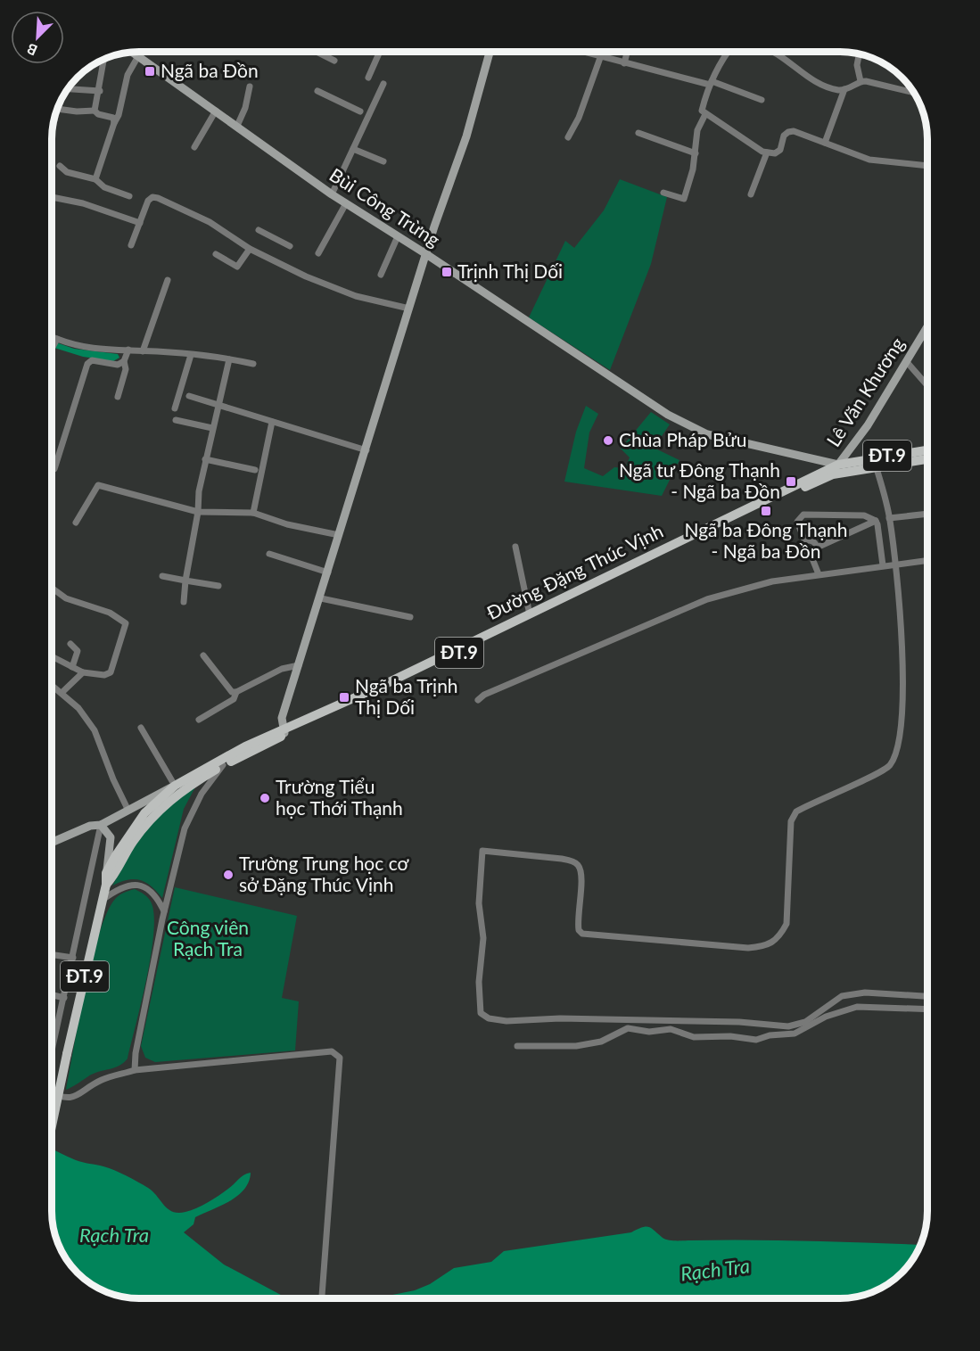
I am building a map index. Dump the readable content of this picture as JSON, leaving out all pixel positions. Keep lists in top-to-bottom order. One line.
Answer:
{"streets":{"main road":["ĐT.9","Đường Đặng Thúc Vịnh"],"street":["Bùi Công Trừng","Lê Văn Khương"]},"crossings":[["Bùi Công Trừng","Lê Văn Khương"],["Bùi Công Trừng","Đường Đặng Thúc Vịnh"],["Lê Văn Khương","Đường Đặng Thúc Vịnh"]],"water":["Rạch Tra"],"parks":["Công viên Rạch Tra"],"places":{"transit":["Ngã ba Đồn","Trịnh Thị Dối","Ngã tư Đông Thạnh - Ngã ba Đồn","Ngã ba Đông Thạnh - Ngã ba Đồn","Ngã ba Trịnh Thị Dối"],"other":["Chùa Pháp Bửu","Trường Tiểu học Thới Thạnh","Trường Trung học cơ sở Đặng Thúc Vịnh"]},"north":"bottom left"}
